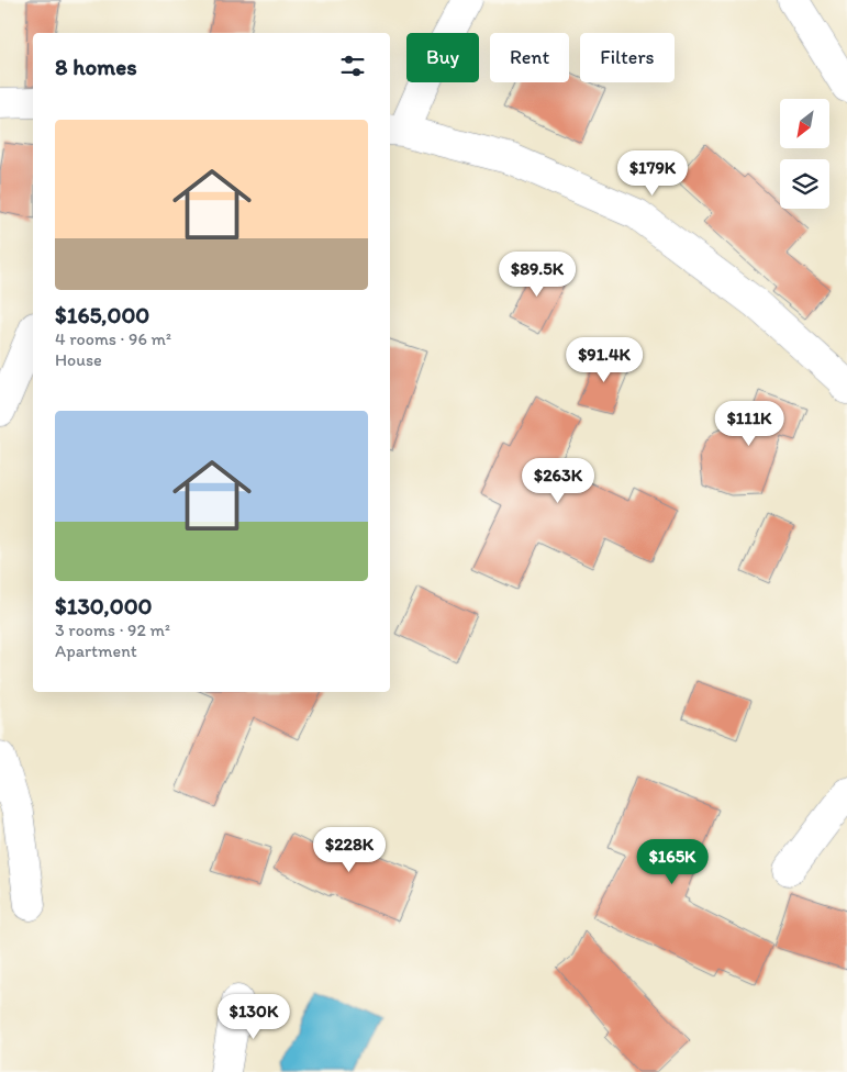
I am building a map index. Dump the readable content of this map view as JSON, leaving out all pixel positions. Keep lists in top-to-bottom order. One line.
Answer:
{"north":"bottom left","page":{"chip":["Buy","Rent","Filters"],"heading":"8 homes","list":[{"name":"$165,000","note":"4 rooms · 96 m² · House"},{"name":"$130,000","note":"3 rooms · 92 m² · Apartment"}],"price":["$179K","$89.5K","$91.4K","$111K","$263K","$228K","$165K","$130K"]}}
